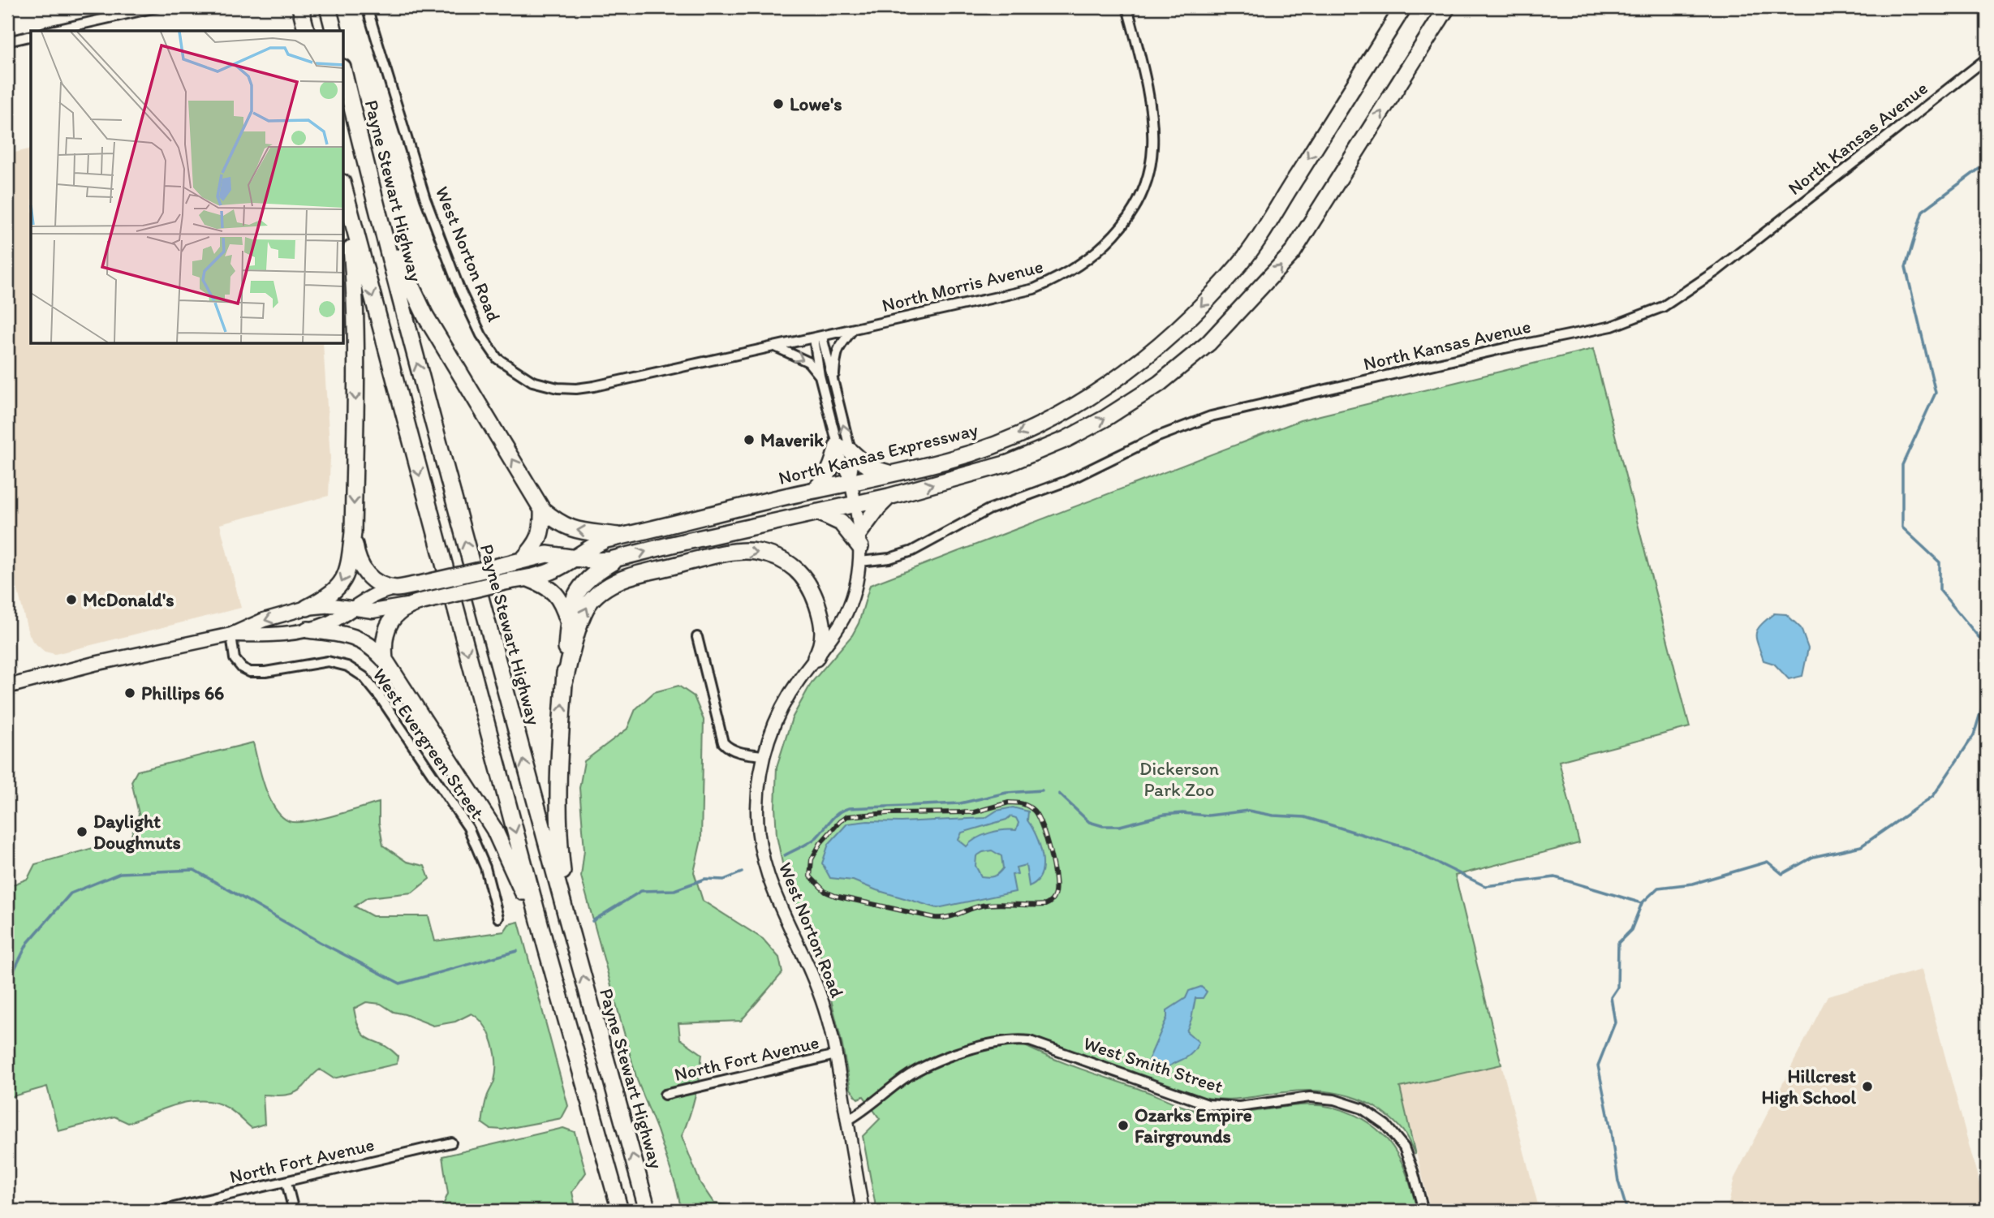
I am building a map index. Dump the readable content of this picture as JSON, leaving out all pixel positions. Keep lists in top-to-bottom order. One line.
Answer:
{"streets":{"highway":["Payne Stewart Highway","North Kansas Expressway"],"main road":["West Norton Road"],"street":["North Kansas Avenue","North Morris Avenue","West Evergreen Street","North Fort Avenue","West Smith Street"]},"crossings":[["North Kansas Avenue","West Norton Road"],["West Norton Road","North Morris Avenue"],["West Norton Road","North Kansas Expressway"],["West Norton Road","North Fort Avenue"],["West Norton Road","West Smith Street"],["North Kansas Expressway","West Evergreen Street"]],"parks":["Dickerson Park Zoo"],"places":["Lowe's","Maverik","McDonald's","Phillips 66","Daylight Doughnuts","Hillcrest High School","Ozarks Empire Fairgrounds"]}
